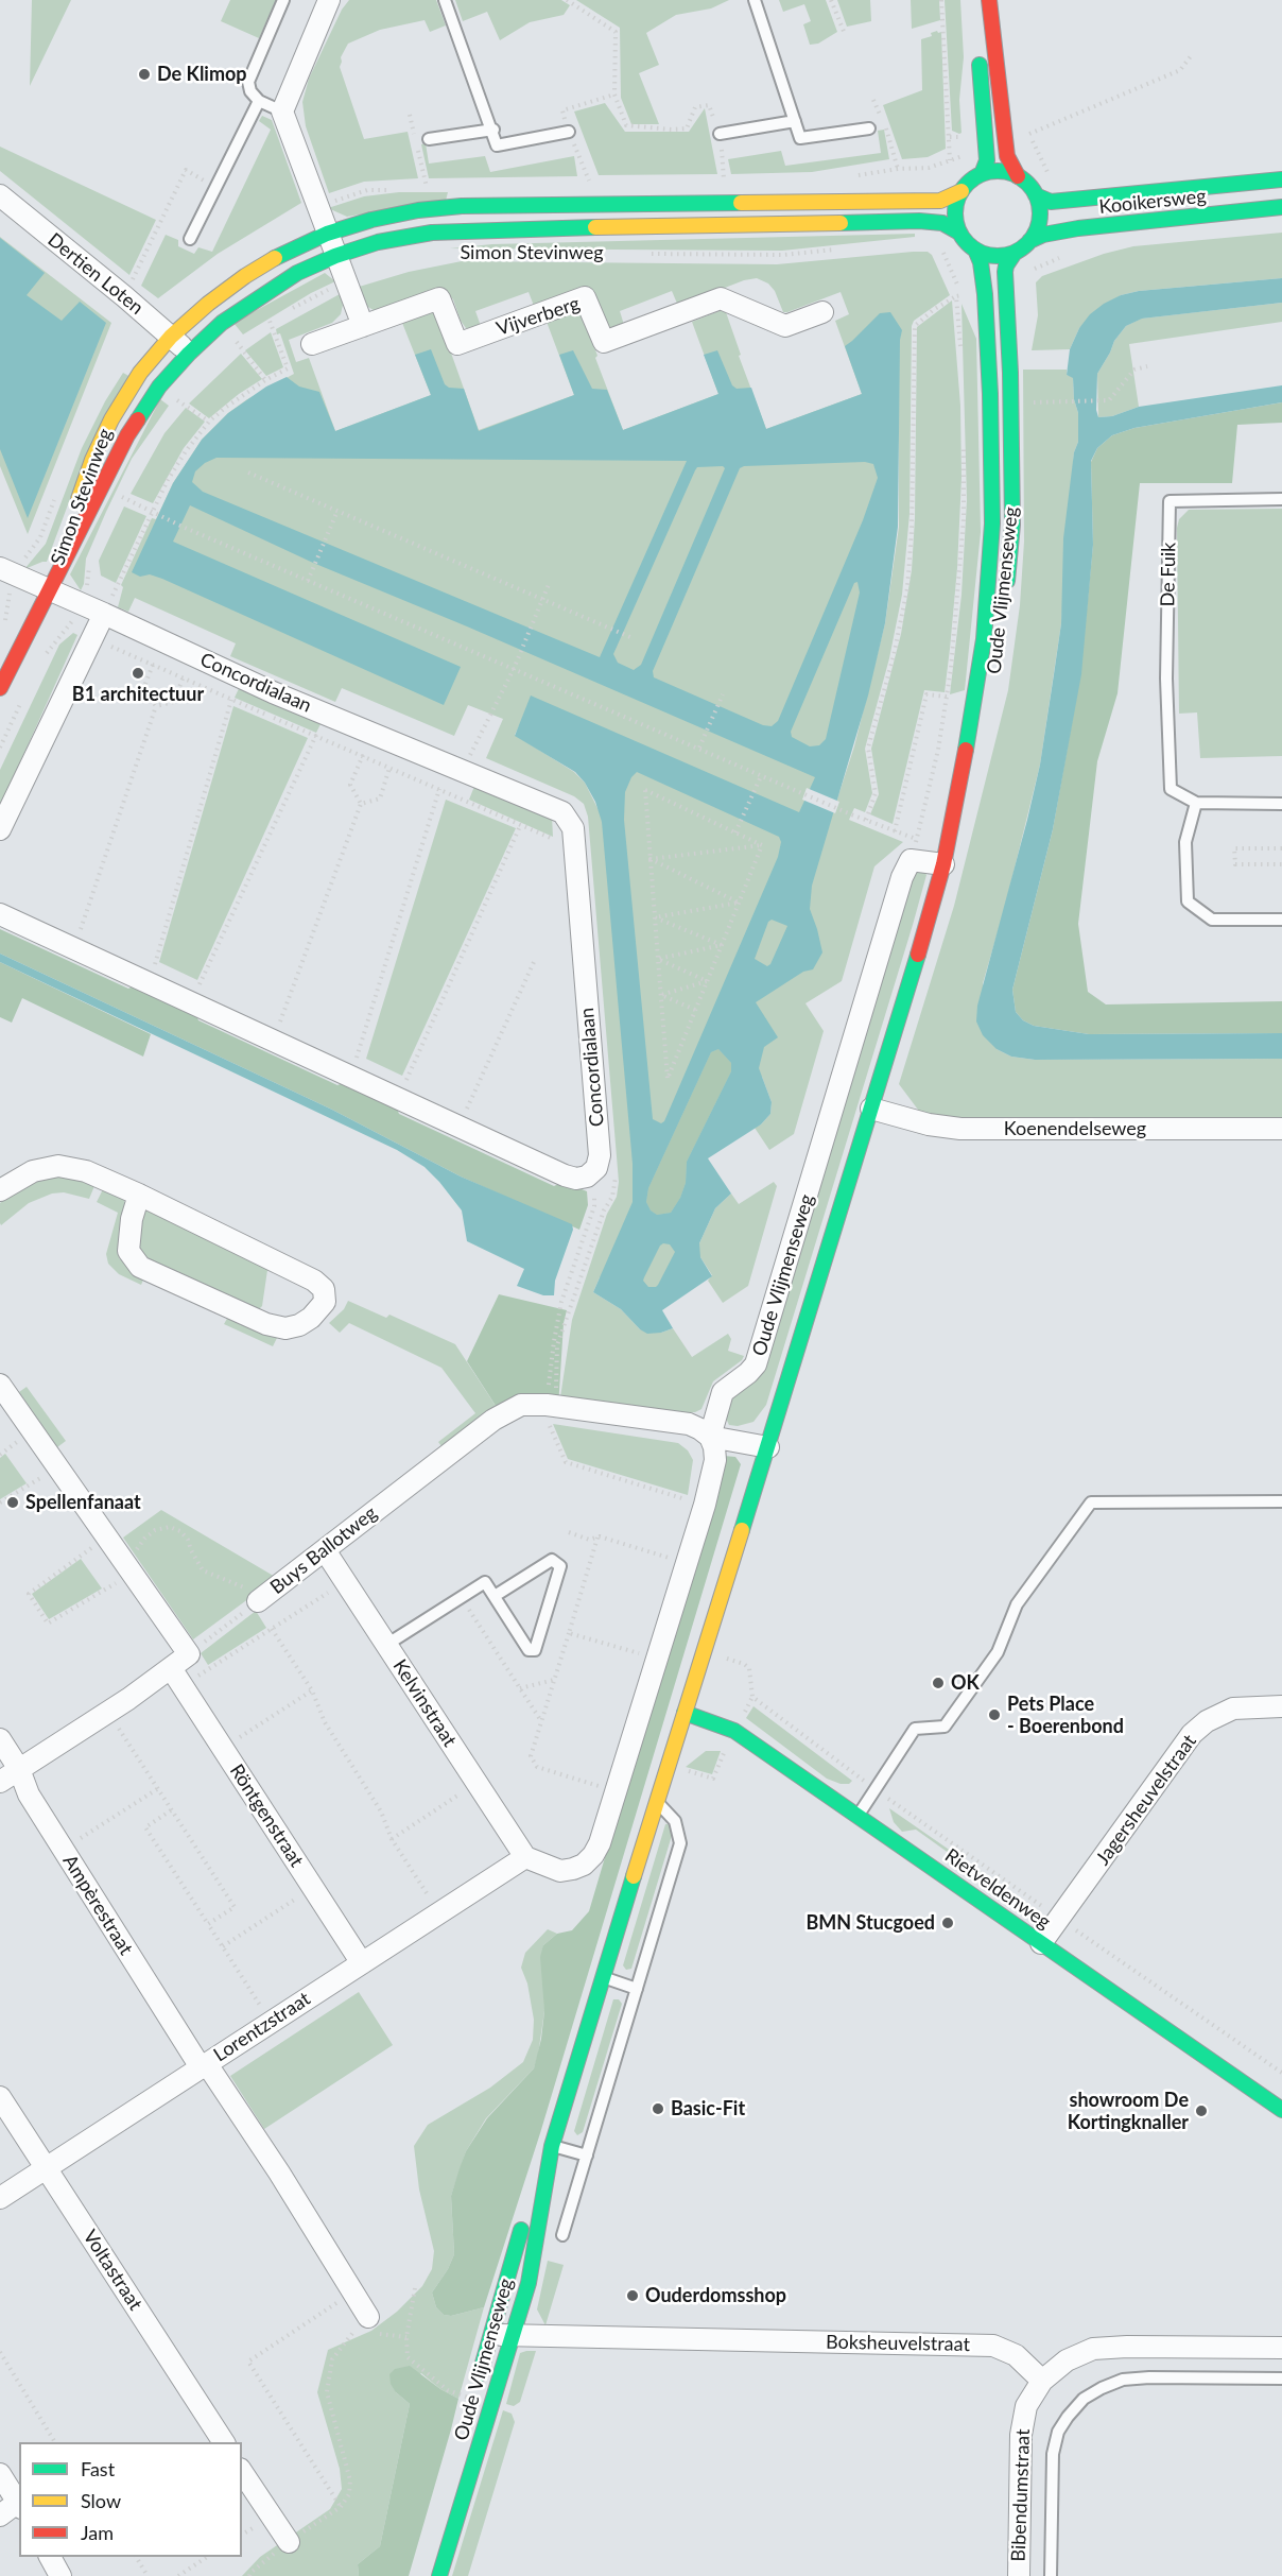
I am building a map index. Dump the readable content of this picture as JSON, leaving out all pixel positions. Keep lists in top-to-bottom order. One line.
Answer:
{"streets":{"street":["Kooikersweg","Simon Stevinweg","Dertien Loten","Vijverberg","Oude Vlijmenseweg","Concordialaan","Koenendelseweg","Buys Ballotweg","Kelvinstraat","Jagersheuvelstraat","Röntgenstraat","Rietveldenweg","Ampèrestraat","Lorentzstraat","Voltastraat","Boksheuvelstraat","Bibendumstraat"],"lane":["De Fuik"]},"crossings":[["Kooikersweg","Simon Stevinweg"],["Kooikersweg","Oude Vlijmenseweg"],["Simon Stevinweg","Dertien Loten"],["Simon Stevinweg","Oude Vlijmenseweg"],["Simon Stevinweg","Concordialaan"],["Oude Vlijmenseweg","Koenendelseweg"],["Oude Vlijmenseweg","Buys Ballotweg"],["Oude Vlijmenseweg","Kelvinstraat"],["Oude Vlijmenseweg","Rietveldenweg"],["Oude Vlijmenseweg","Lorentzstraat"],["Oude Vlijmenseweg","Boksheuvelstraat"],["Buys Ballotweg","Kelvinstraat"],["Buys Ballotweg","Röntgenstraat"],["Kelvinstraat","Lorentzstraat"],["Jagersheuvelstraat","Rietveldenweg"],["Röntgenstraat","Lorentzstraat"],["Ampèrestraat","Lorentzstraat"],["Lorentzstraat","Voltastraat"],["Boksheuvelstraat","Bibendumstraat"]],"places":["De Klimop","B1 architectuur","Spellenfanaat","OK","Pets Place - Boerenbond","BMN Stucgoed","Basic-Fit","showroom De Kortingknaller","Ouderdomsshop"],"legend":["Fast","Slow","Jam"]}
